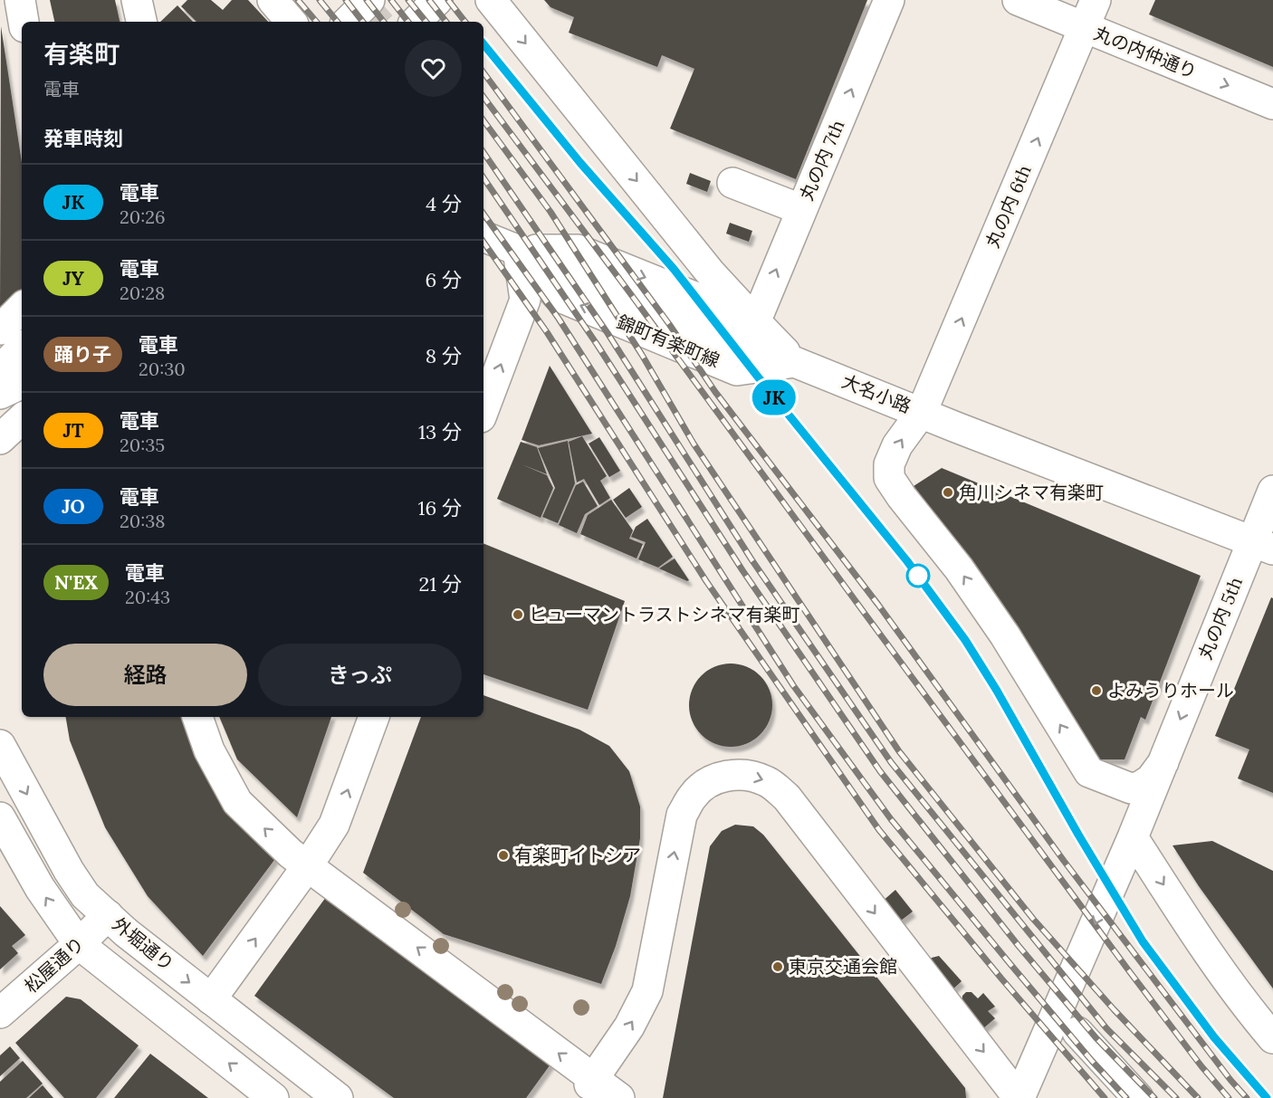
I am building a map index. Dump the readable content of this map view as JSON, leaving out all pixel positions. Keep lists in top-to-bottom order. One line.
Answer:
{"streets":{"street":["丸の内仲通り","丸の内 7th","丸の内 6th","錦町有楽町線","大名小路","丸の内 5th","外堀通り","松屋通り"]},"crossings":[["丸の内仲通り","丸の内 6th"],["丸の内 7th","大名小路"],["丸の内 6th","大名小路"],["丸の内 6th","丸の内 5th"],["錦町有楽町線","大名小路"],["大名小路","丸の内 5th"],["外堀通り","松屋通り"]],"one_way":["丸の内仲通り","丸の内 7th","錦町有楽町線","丸の内 5th"],"places":["角川シネマ有楽町","ヒューマントラストシネマ有楽町","よみうりホール","有楽町イトシア","東京交通会館"],"page":{"on_map":"JK","heading":[["有楽町","電車"],"発車時刻"],"list":[{"mark":"JK","name":"電車","note":"20:26","value":"4 分"},{"mark":"JY","name":"電車","note":"20:28","value":"6 分"},{"mark":"踊り子","name":"電車","note":"20:30","value":"8 分"},{"mark":"JT","name":"電車","note":"20:35","value":"13 分"},{"mark":"JO","name":"電車","note":"20:38","value":"16 分"},{"mark":"N'EX","name":"電車","note":"20:43","value":"21 分"}],"buttons":["経路","きっぷ"]}}
